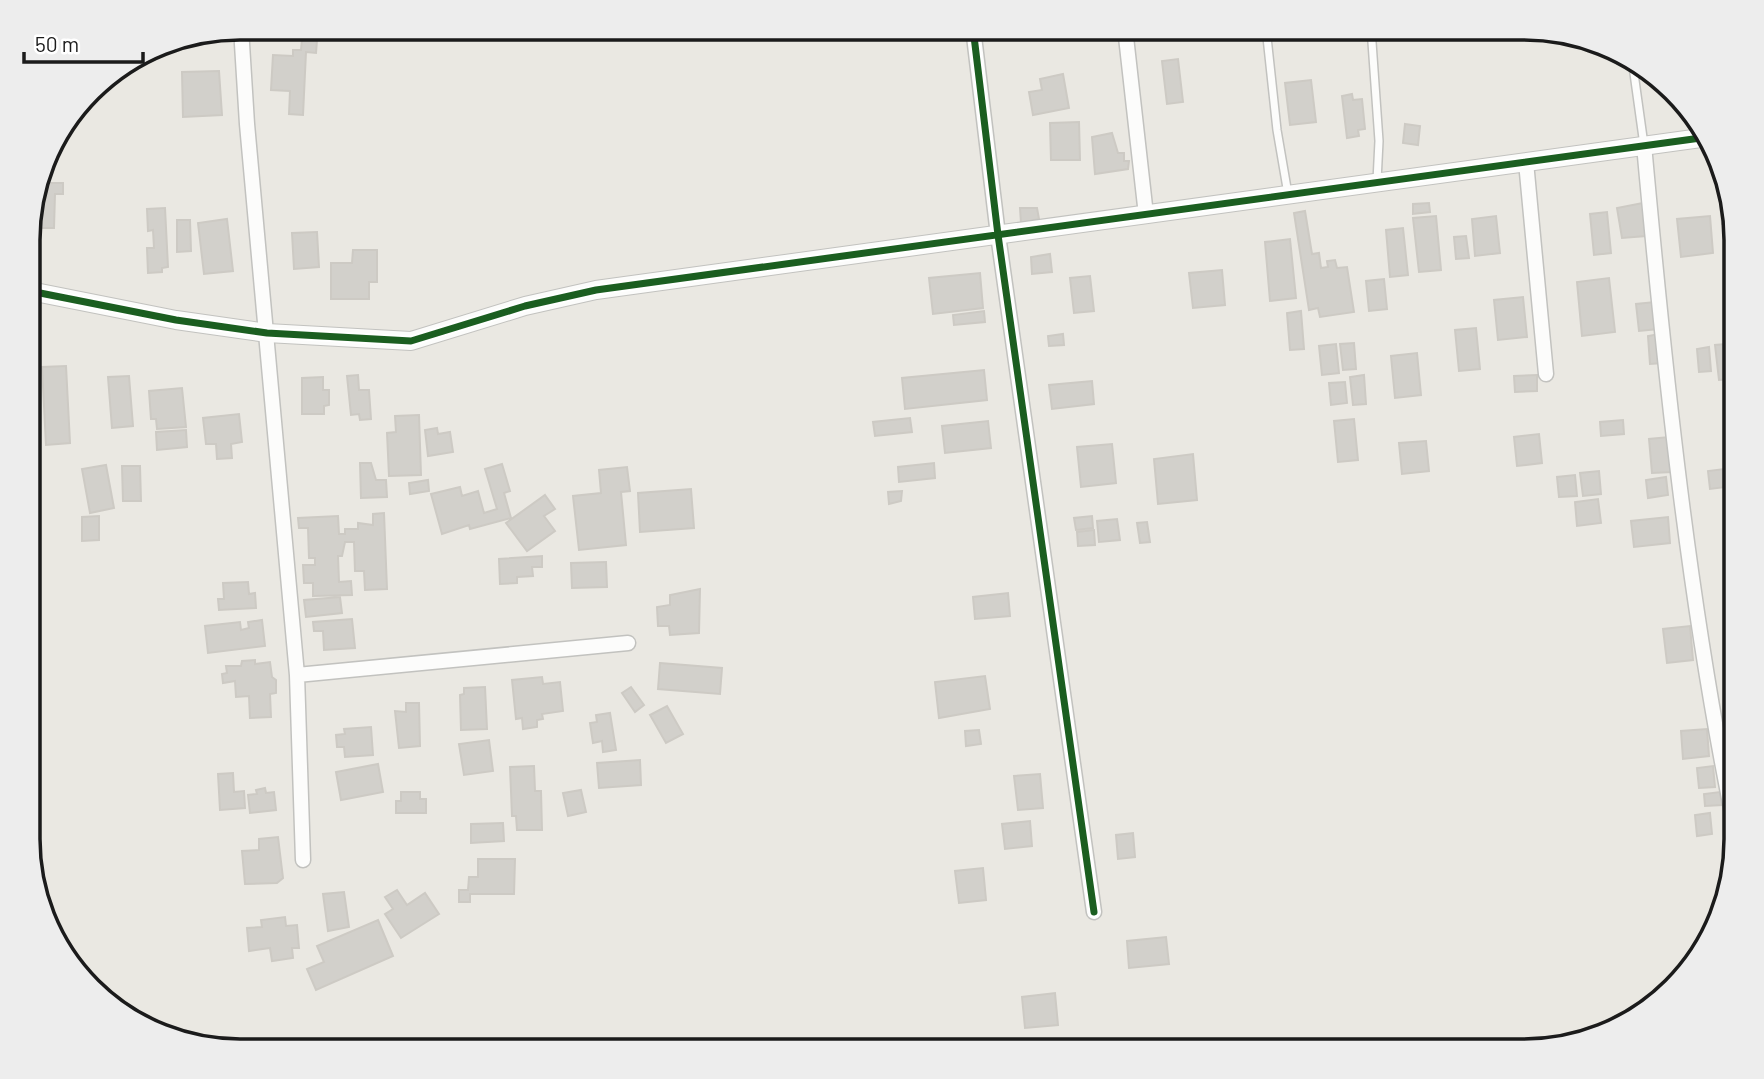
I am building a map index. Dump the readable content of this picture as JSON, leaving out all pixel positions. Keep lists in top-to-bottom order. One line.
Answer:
{"scale_bar":"50 m"}
